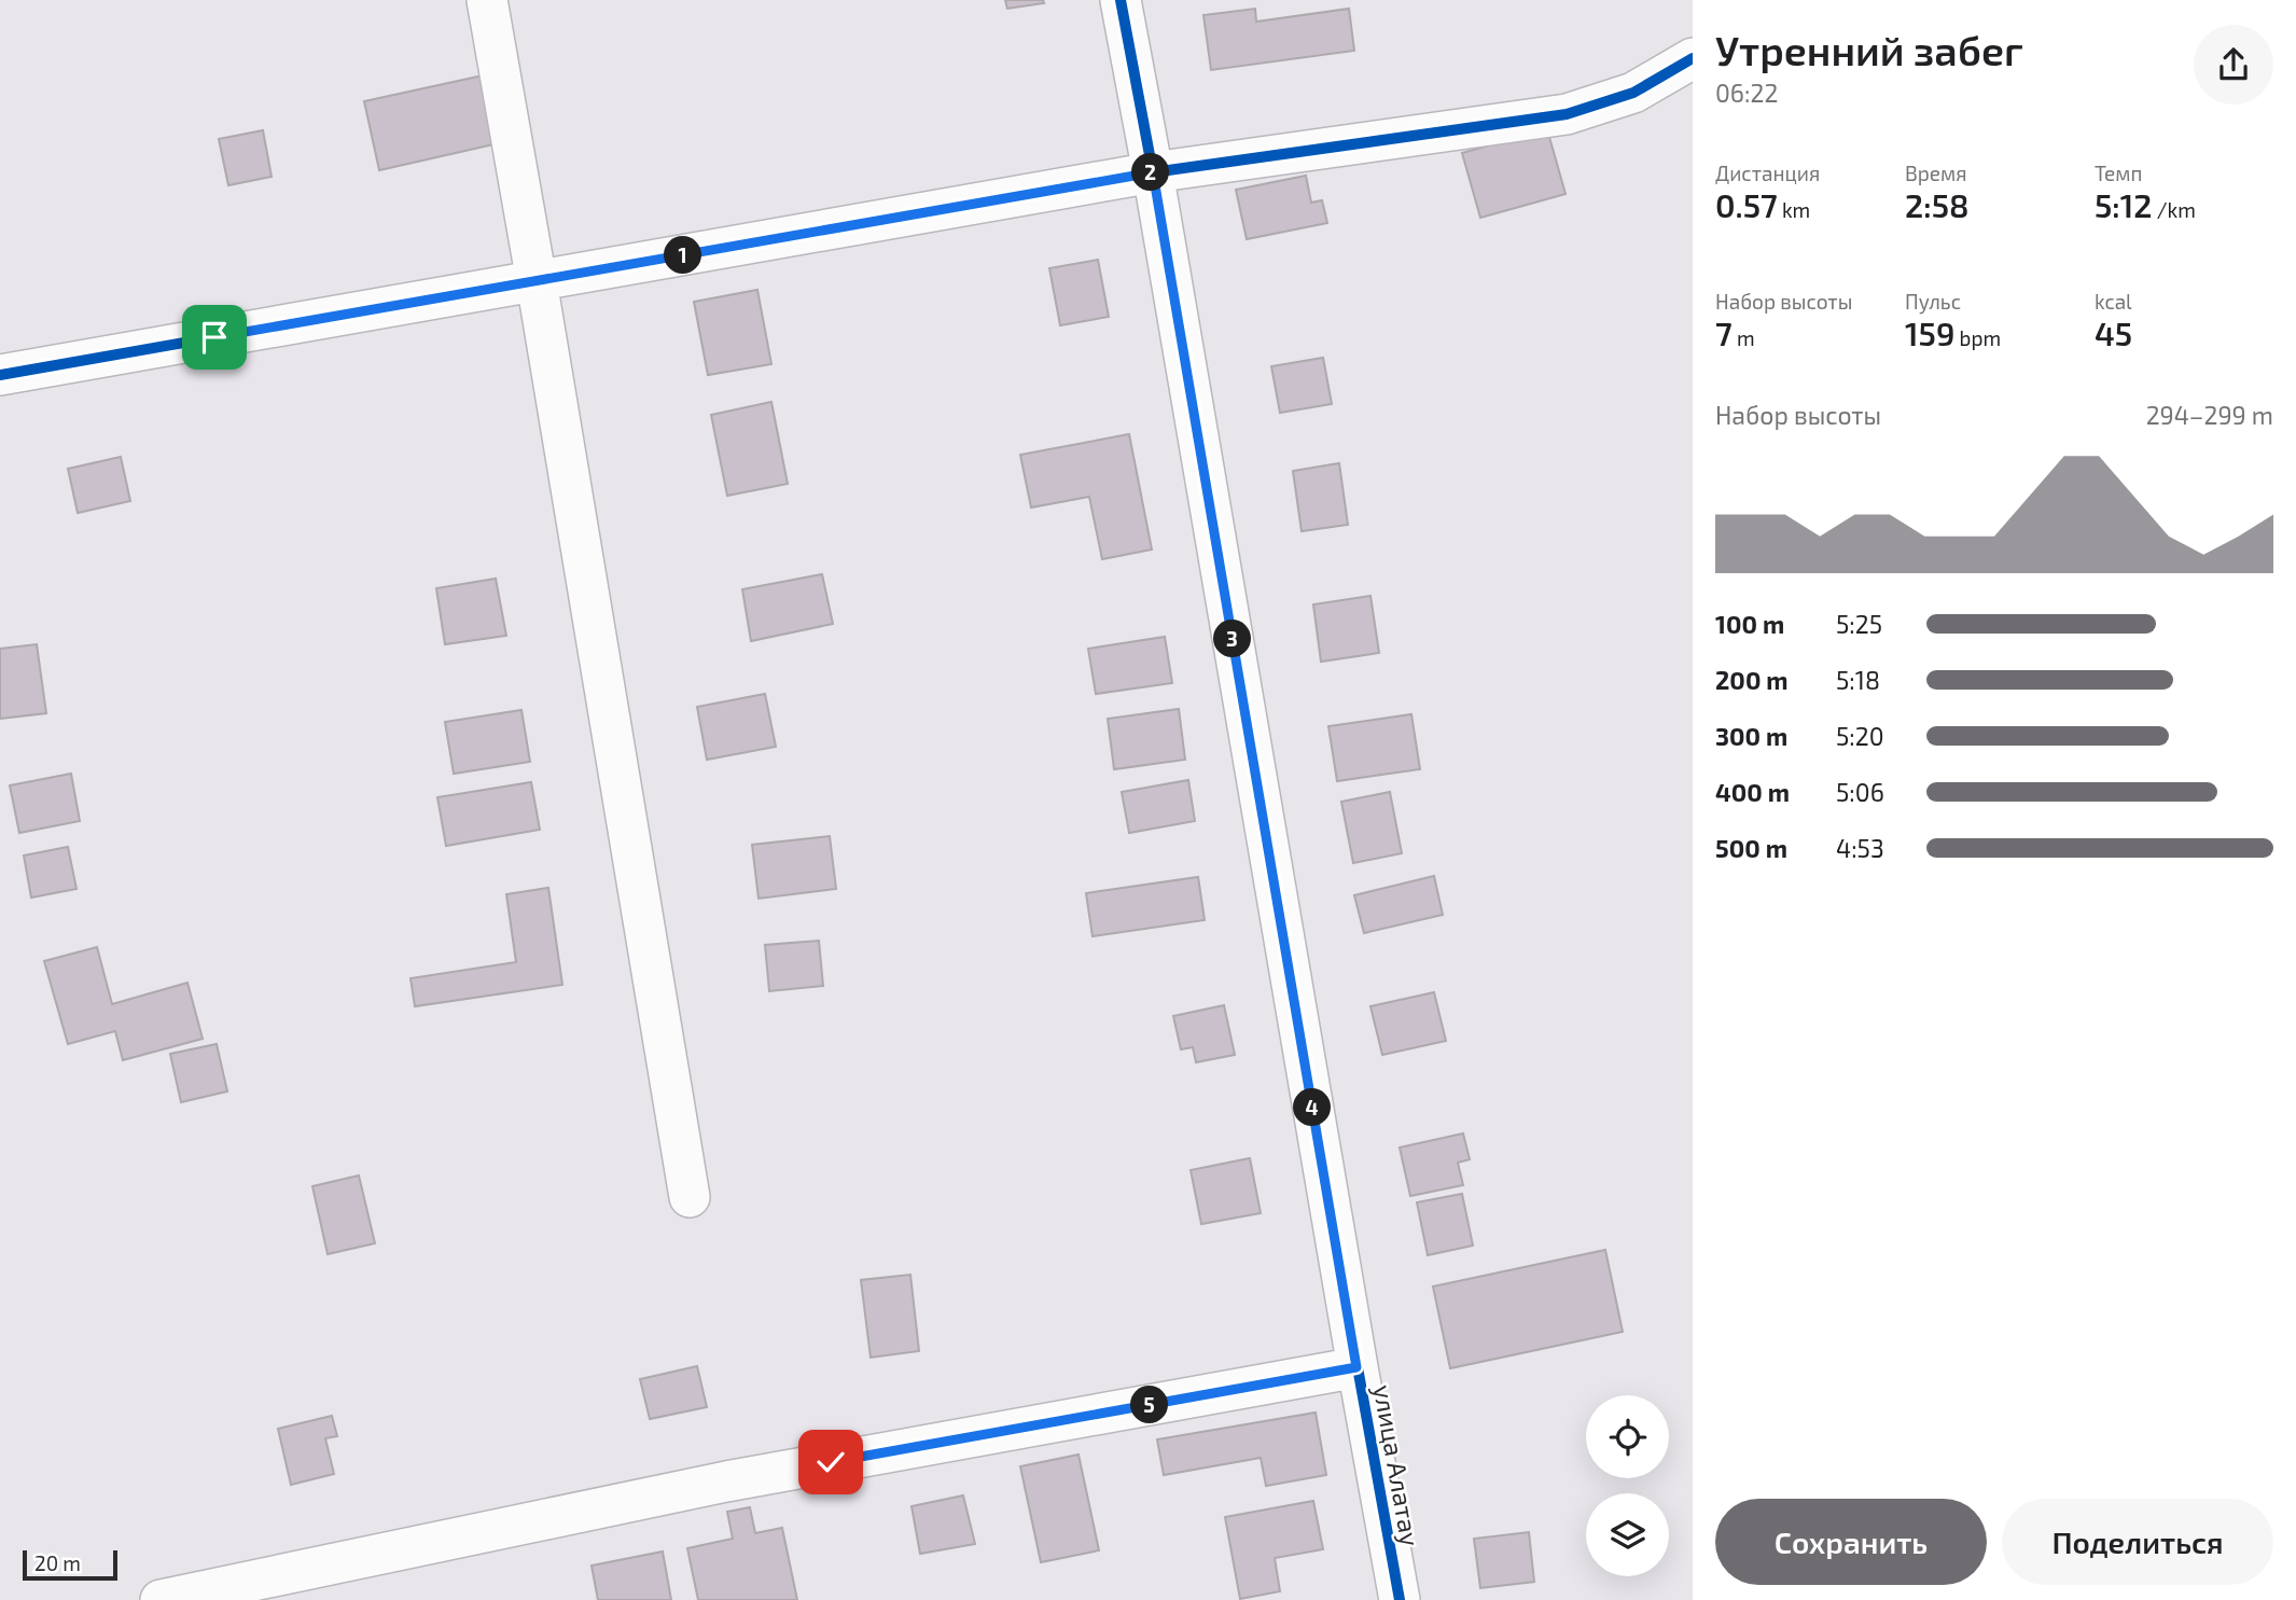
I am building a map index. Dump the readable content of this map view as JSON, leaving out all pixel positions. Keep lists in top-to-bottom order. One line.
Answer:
{"streets":{"street":["улица Алатау"]},"scale_bar":"20 m","page":{"heading":["Утренний забег","06:22"],"stats":[["Дистанция","0.57 km"],["Время","2:58"],["Темп","5:12 /km"],["Набор высоты","7 m"],["Пульс","159 bpm"],["kcal","45"]],"pins":["2","1","3","4","5"],"chart":["Набор высоты","294–299 m"],"list":[{"name":"100 m","note":"5:25"},{"name":"200 m","note":"5:18"},{"name":"300 m","note":"5:20"},{"name":"400 m","note":"5:06"},{"name":"500 m","note":"4:53"}],"buttons":["Сохранить","Поделиться"],"scale":"20 m"}}
